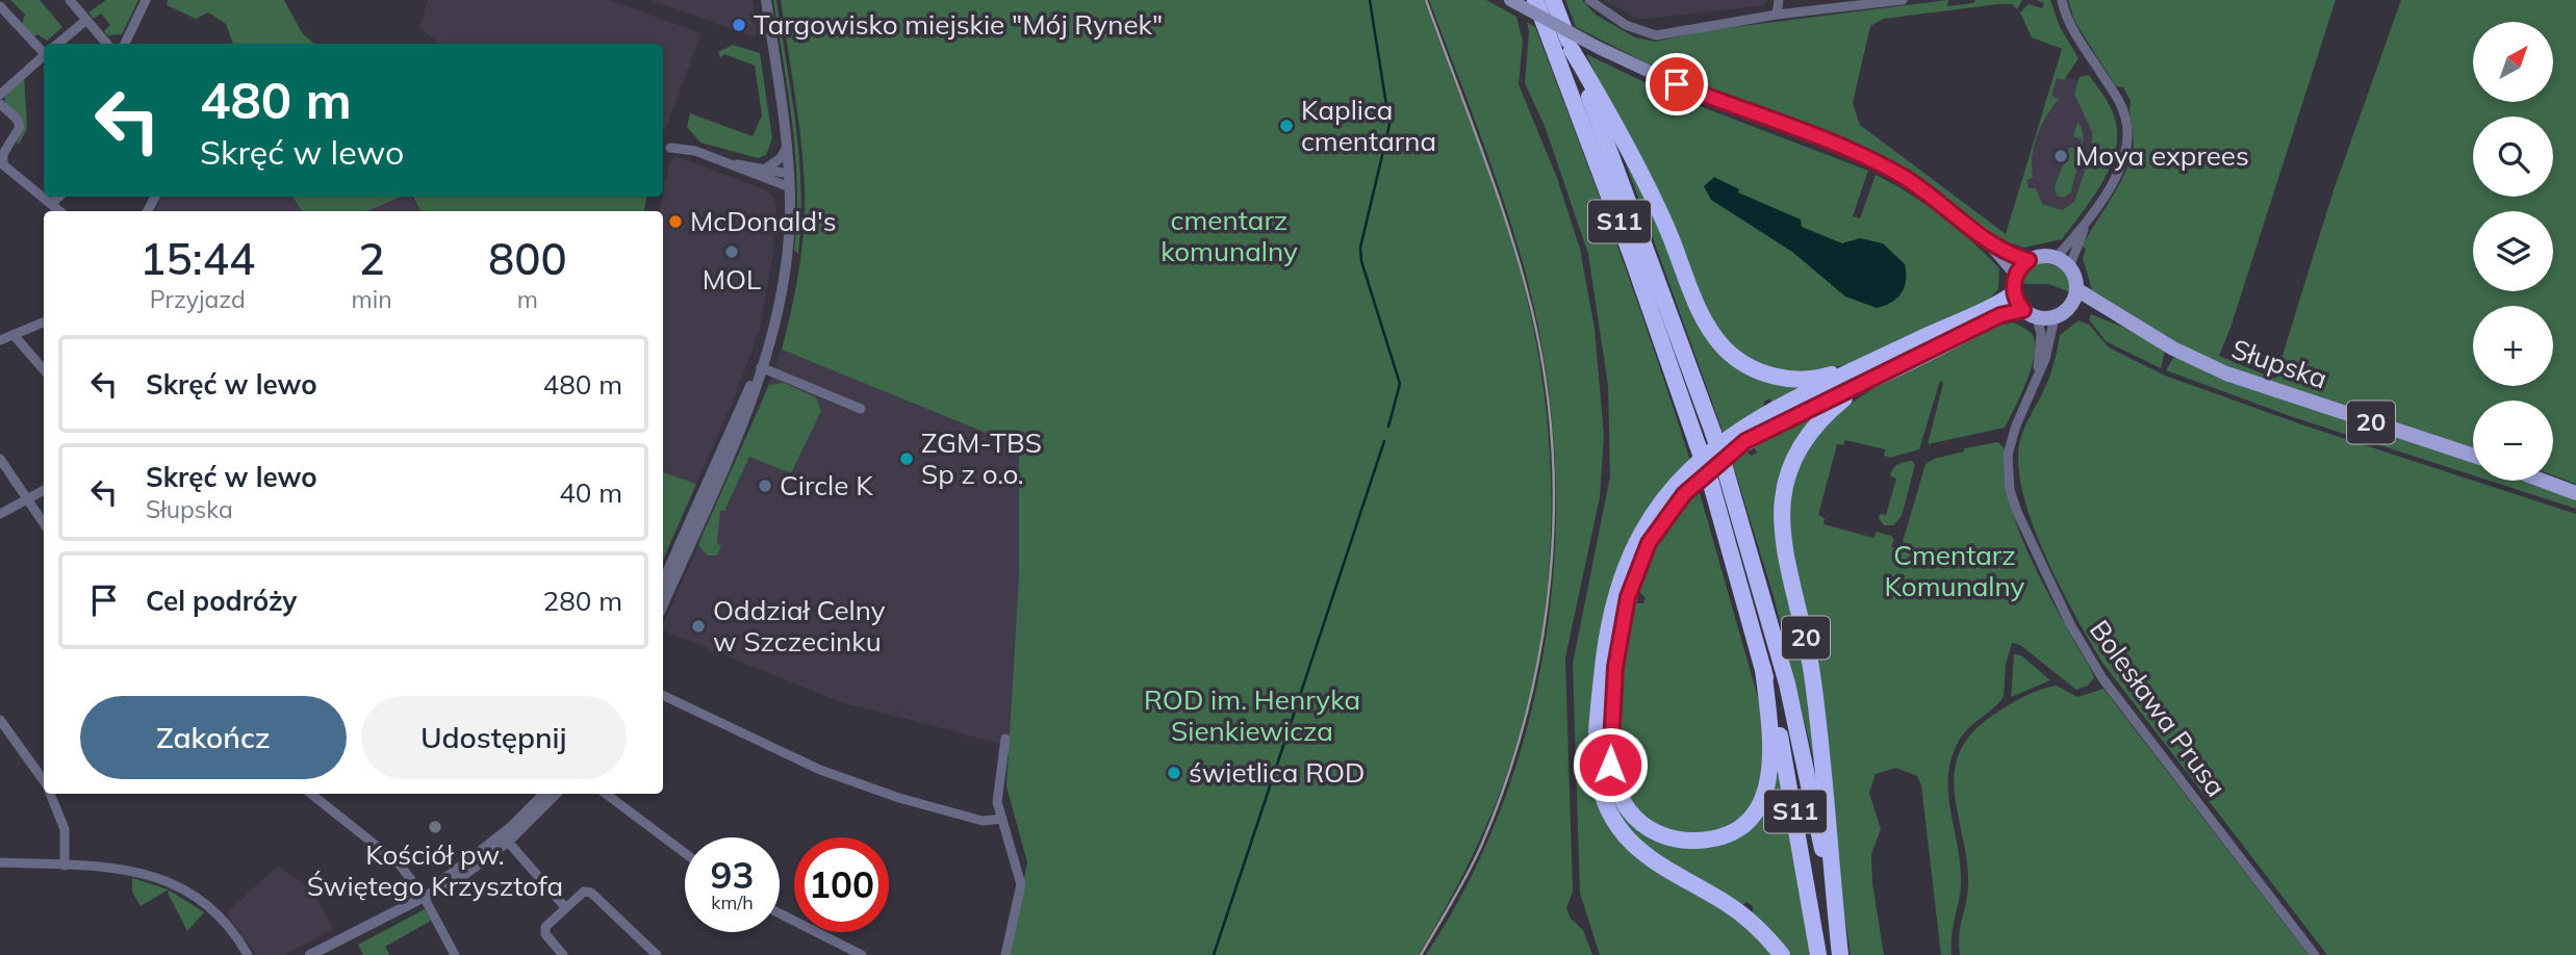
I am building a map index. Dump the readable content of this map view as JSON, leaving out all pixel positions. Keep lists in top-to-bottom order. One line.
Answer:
{"streets":{"highway":["S11","20"],"main road":["Słupska"],"street":["Bolesława Prusa"]},"crossings":[["S11","20"],["Słupska","20"],["Słupska","Bolesława Prusa"],["20","Bolesława Prusa"]],"parks":["cmentarz komunalny","Cmentarz Komunalny","ROD im. Henryka Sienkiewicza"],"places":["Targowisko miejskie \"Mój Rynek\"","Kaplica cmentarna","Moya exprees","McDonald's","MOL","ZGM-TBS Sp z o.o.","Circle K","Oddział Celny w Szczecinku","świetlica ROD","Kościół pw. Świętego Krzysztofa"],"north":"top right","page":{"map_buttons":["+","−"],"turn":["480 m","Skręć w lewo"],"eta":["15:44","Przyjazd","2","min","800","m"],"list":[{"name":"Skręć w lewo","value":"480 m"},{"name":"Skręć w lewo","note":"Słupska","value":"40 m"},{"name":"Cel podróży","value":"280 m"}],"buttons":["Zakończ","Udostępnij"],"speed":"93 km/h","limit":"100"}}
